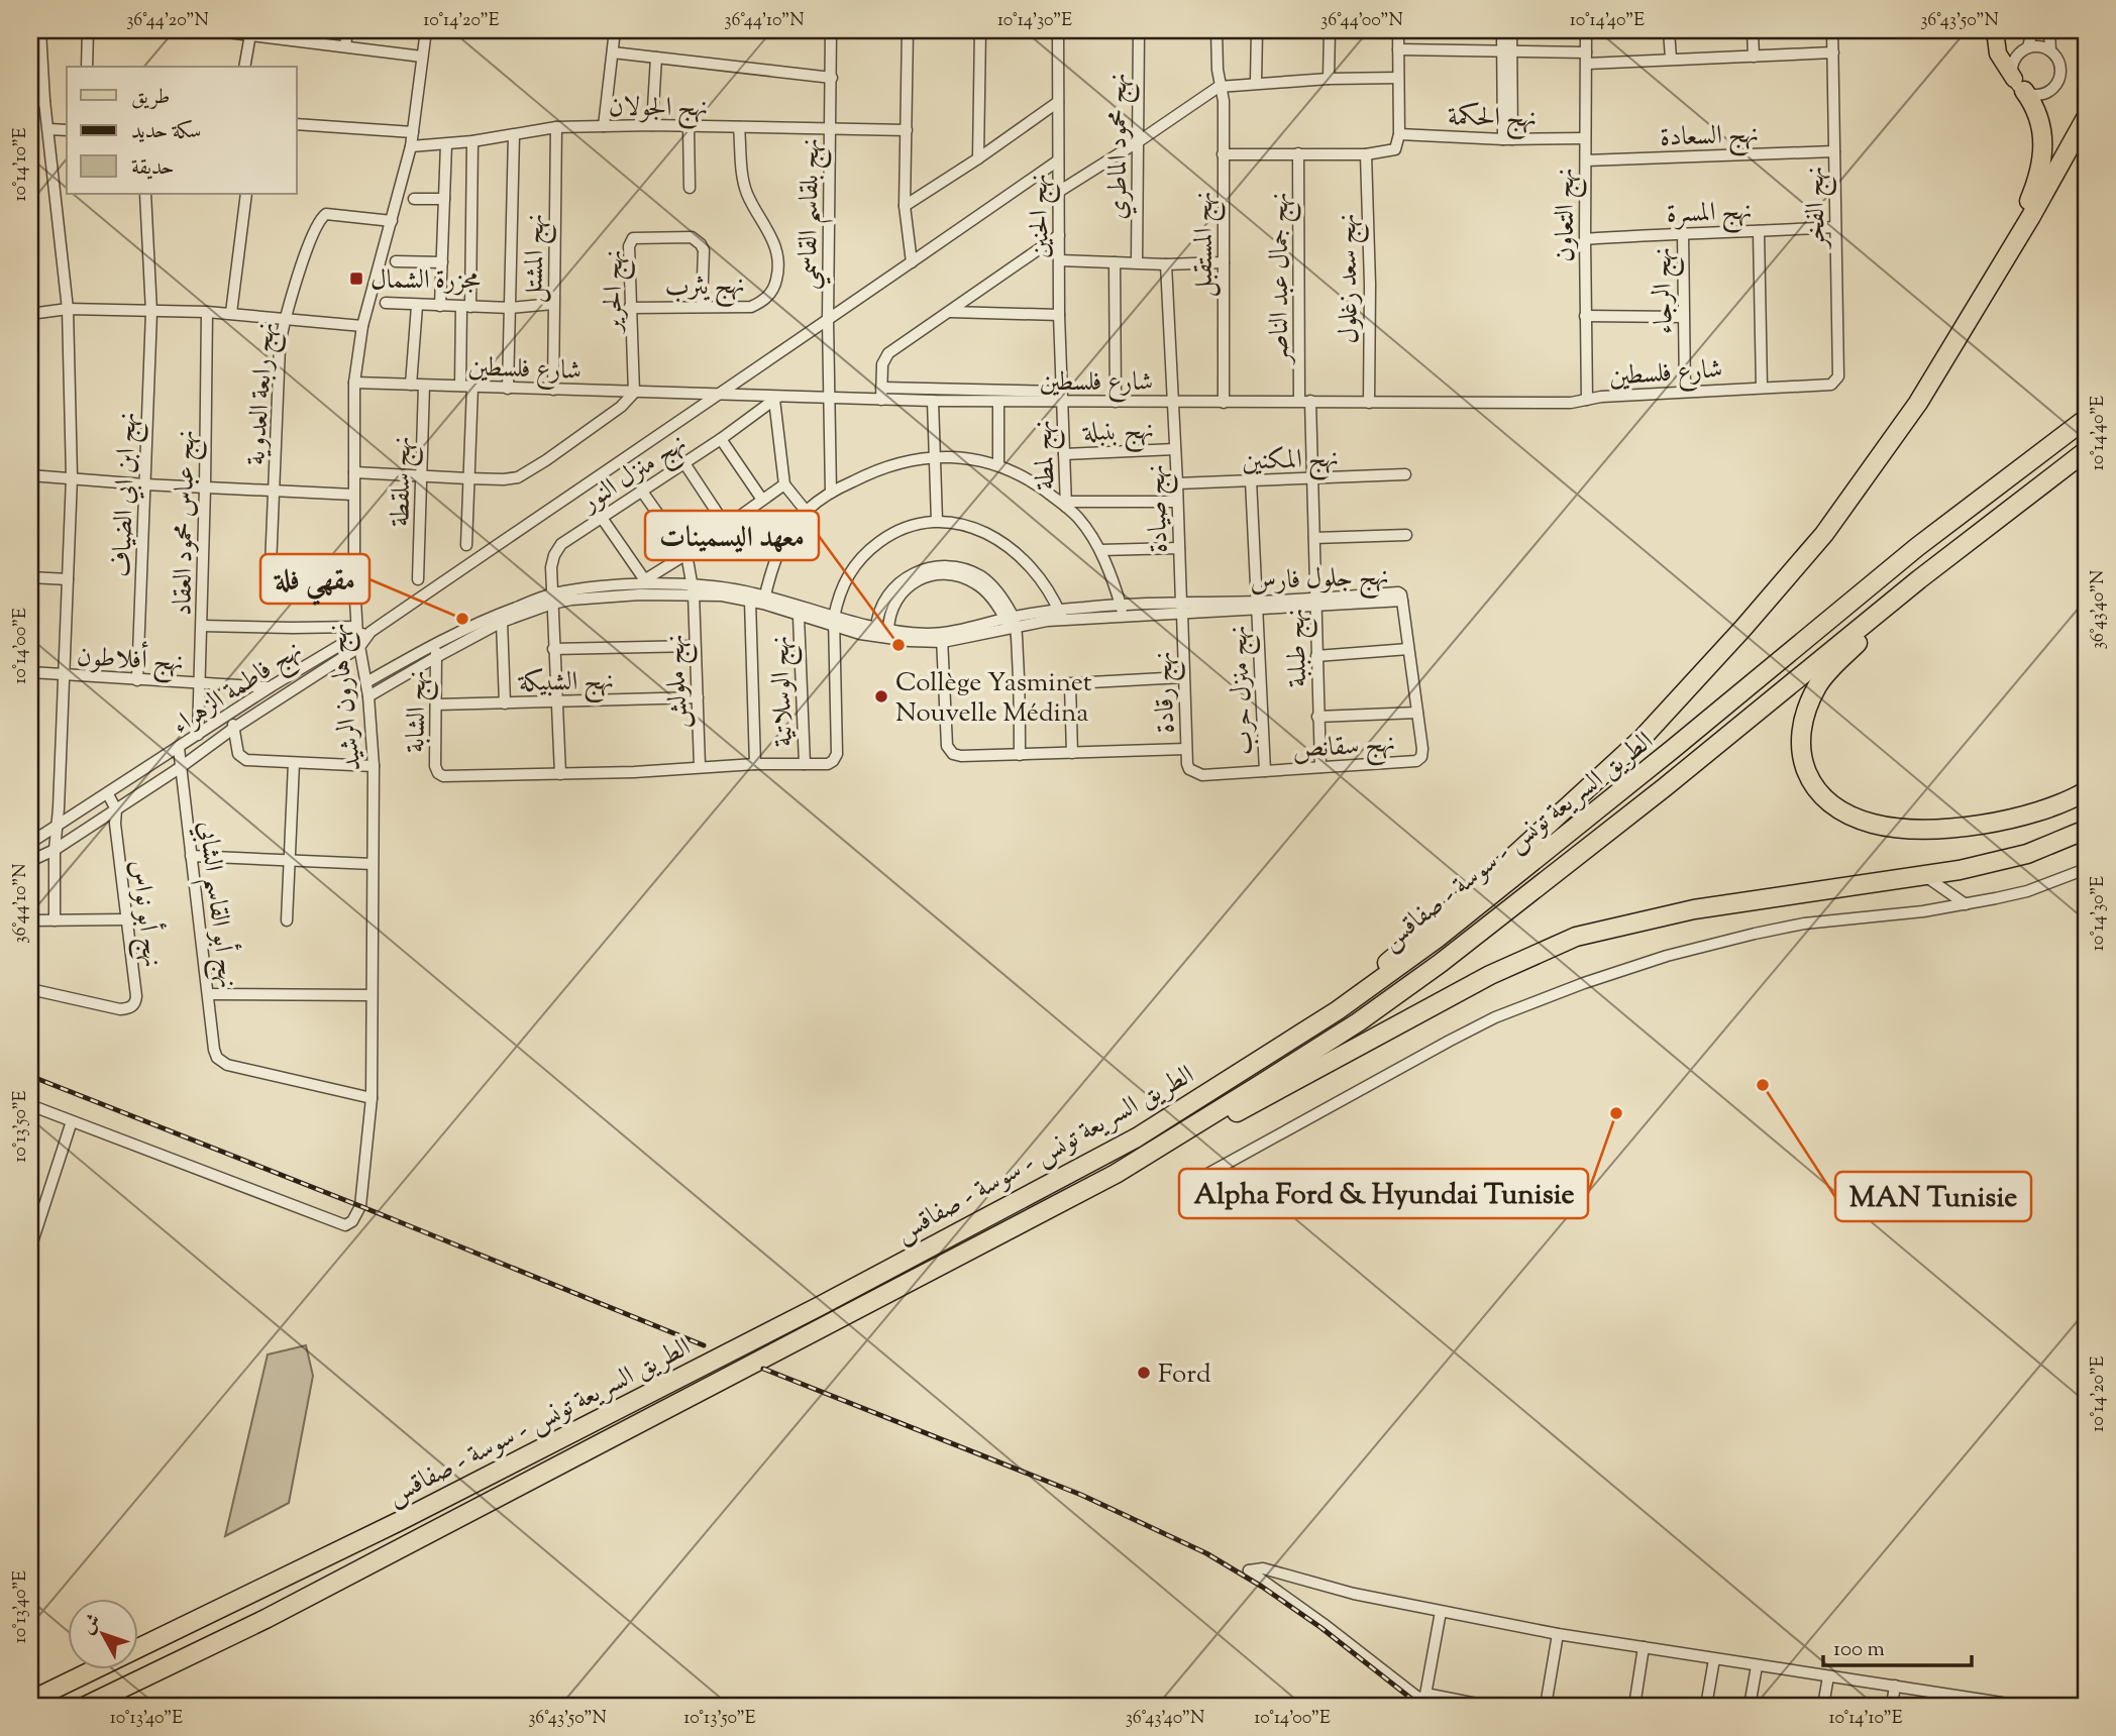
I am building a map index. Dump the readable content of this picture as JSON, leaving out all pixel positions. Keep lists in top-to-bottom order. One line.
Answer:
{"streets":{"highway":["الطريق السريعة تونس - سوسة - صفاقس"],"street":["نهج الجولان","نهج الحكمة","نهج السعادة","نهج محمود الماطري","نهج الفخر","نهج المسرة","نهج بلقاسم القاسمي","نهج التعاون","نهج الحنين","نهج المستقبل","نهج المشتل","نهج جمال عبد الناصر","نهج سعد زغلول","نهج يثرب","نهج الحرير","نهج الرجاء","شارع فلسطين","نهج رابعة العدوية","نهج بنبلة","نهج لمطة","نهج المكنين","نهج منزل النور","نهج سلقطة","نهج ابن ابي الضياف","نهج صيادة","نهج عباس محمود العقاد","نهج جلول فارس","نهج طبلبة","نهج أفلاطون","نهج الشبيكة","نهج ملولش","نهج فاطمة الزهراء","نهج منزل حرب","نهج الوسلاتية","نهج رقادة","نهج هارون الرشيد","نهج الشابة","نهج سقانص","نهج أبو القاسم الشابي","نهج أبو نواس"]},"crossings":[["نهج الجولان","نهج بلقاسم القاسمي"],["نهج الجولان","نهج المشتل"],["نهج الجولان","نهج يثرب"],["نهج الجولان","نهج هارون الرشيد"],["نهج الحكمة","نهج التعاون"],["نهج السعادة","نهج الفخر"],["نهج السعادة","نهج التعاون"],["نهج الفخر","نهج المسرة"],["نهج الفخر","شارع فلسطين"],["نهج المسرة","نهج التعاون"],["نهج المسرة","نهج الرجاء"],["نهج بلقاسم القاسمي","شارع فلسطين"],["نهج التعاون","شارع فلسطين"],["نهج الحنين","شارع فلسطين"],["نهج الحنين","نهج لمطة"],["نهج المستقبل","شارع فلسطين"],["نهج المشتل","شارع فلسطين"],["نهج جمال عبد الناصر","شارع فلسطين"],["نهج سعد زغلول","شارع فلسطين"],["نهج يثرب","نهج الحرير"],["نهج الحرير","شارع فلسطين"],["نهج الرجاء","شارع فلسطين"],["شارع فلسطين","نهج لمطة"],["شارع فلسطين","نهج منزل النور"],["شارع فلسطين","نهج سلقطة"],["شارع فلسطين","نهج صيادة"],["شارع فلسطين","نهج طبلبة"],["شارع فلسطين","نهج هارون الرشيد"],["نهج رابعة العدوية","نهج هارون الرشيد"],["نهج بنبلة","نهج لمطة"],["نهج بنبلة","نهج صيادة"],["نهج المكنين","نهج صيادة"],["نهج المكنين","نهج طبلبة"],["نهج المكنين","نهج منزل حرب"],["نهج منزل النور","نهج جلول فارس"],["نهج منزل النور","نهج الشبيكة"],["نهج منزل النور","نهج الشابة"],["نهج ابن ابي الضياف","نهج أفلاطون"],["نهج صيادة","نهج جلول فارس"],["نهج صيادة","نهج رقادة"],["نهج عباس محمود العقاد","نهج أفلاطون"],["نهج عباس محمود العقاد","نهج فاطمة الزهراء"],["نهج جلول فارس","نهج طبلبة"],["نهج جلول فارس","نهج ملولش"],["نهج جلول فارس","نهج منزل حرب"],["نهج جلول فارس","نهج الوسلاتية"],["نهج جلول فارس","نهج رقادة"],["نهج جلول فارس","نهج هارون الرشيد"],["نهج جلول فارس","نهج الشابة"],["نهج طبلبة","نهج سقانص"],["نهج أفلاطون","نهج فاطمة الزهراء"],["نهج الشبيكة","نهج ملولش"],["نهج الشبيكة","نهج الشابة"],["نهج فاطمة الزهراء","نهج هارون الرشيد"],["نهج فاطمة الزهراء","نهج أبو القاسم الشابي"],["نهج فاطمة الزهراء","نهج أبو نواس"],["نهج منزل حرب","نهج سقانص"],["نهج رقادة","نهج سقانص"],["نهج هارون الرشيد","نهج أبو القاسم الشابي"]],"places":{"transit":["مجزرة الشمال"],"other":["مقهي فلة","معهد اليسمينات","Collège Yasminet Nouvelle Médina","MAN Tunisie","Alpha Ford & Hyundai Tunisie","Ford"]},"legend":["طريق","سكة حديد","حديقة"],"scale_bar":"100 m","north":"top left","coordinates":["36°44'20\"N","10°14'20\"E","36°44'10\"N","10°14'30\"E","36°44'00\"N","10°14'40\"E","36°43'50\"N","10°14'10\"E","36°43'40\"N","10°14'00\"E","10°13'50\"E","10°13'40\"E"]}
